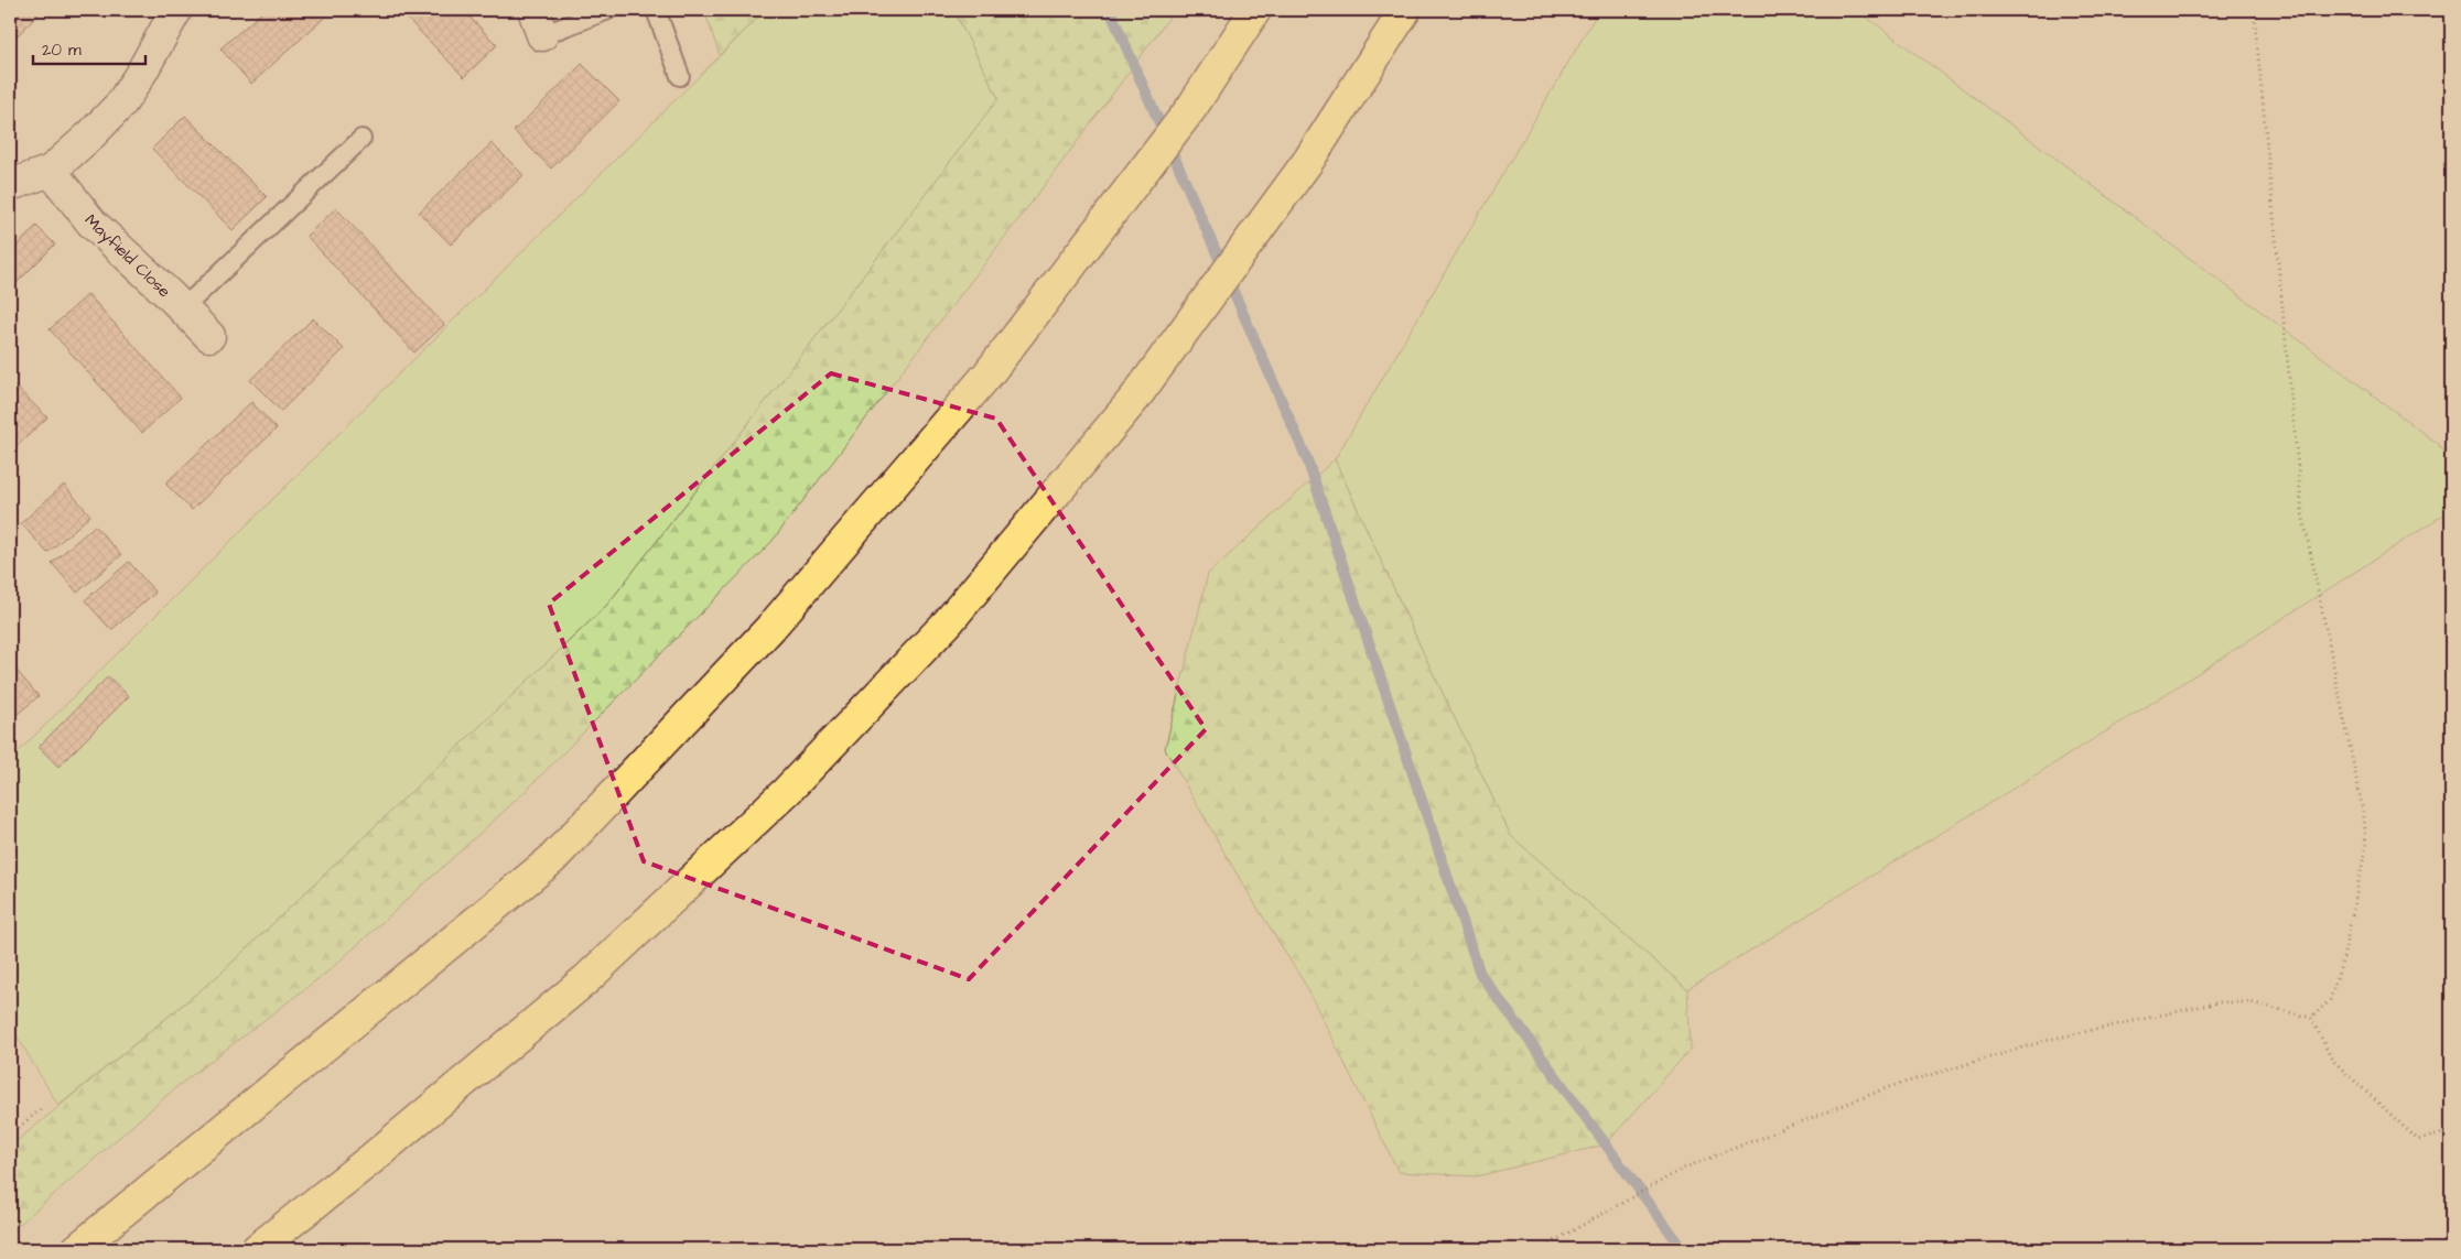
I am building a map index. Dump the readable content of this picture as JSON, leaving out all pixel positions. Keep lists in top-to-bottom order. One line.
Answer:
{"streets":{"street":["Mayfield Close"]},"scale_bar":"20 m"}
